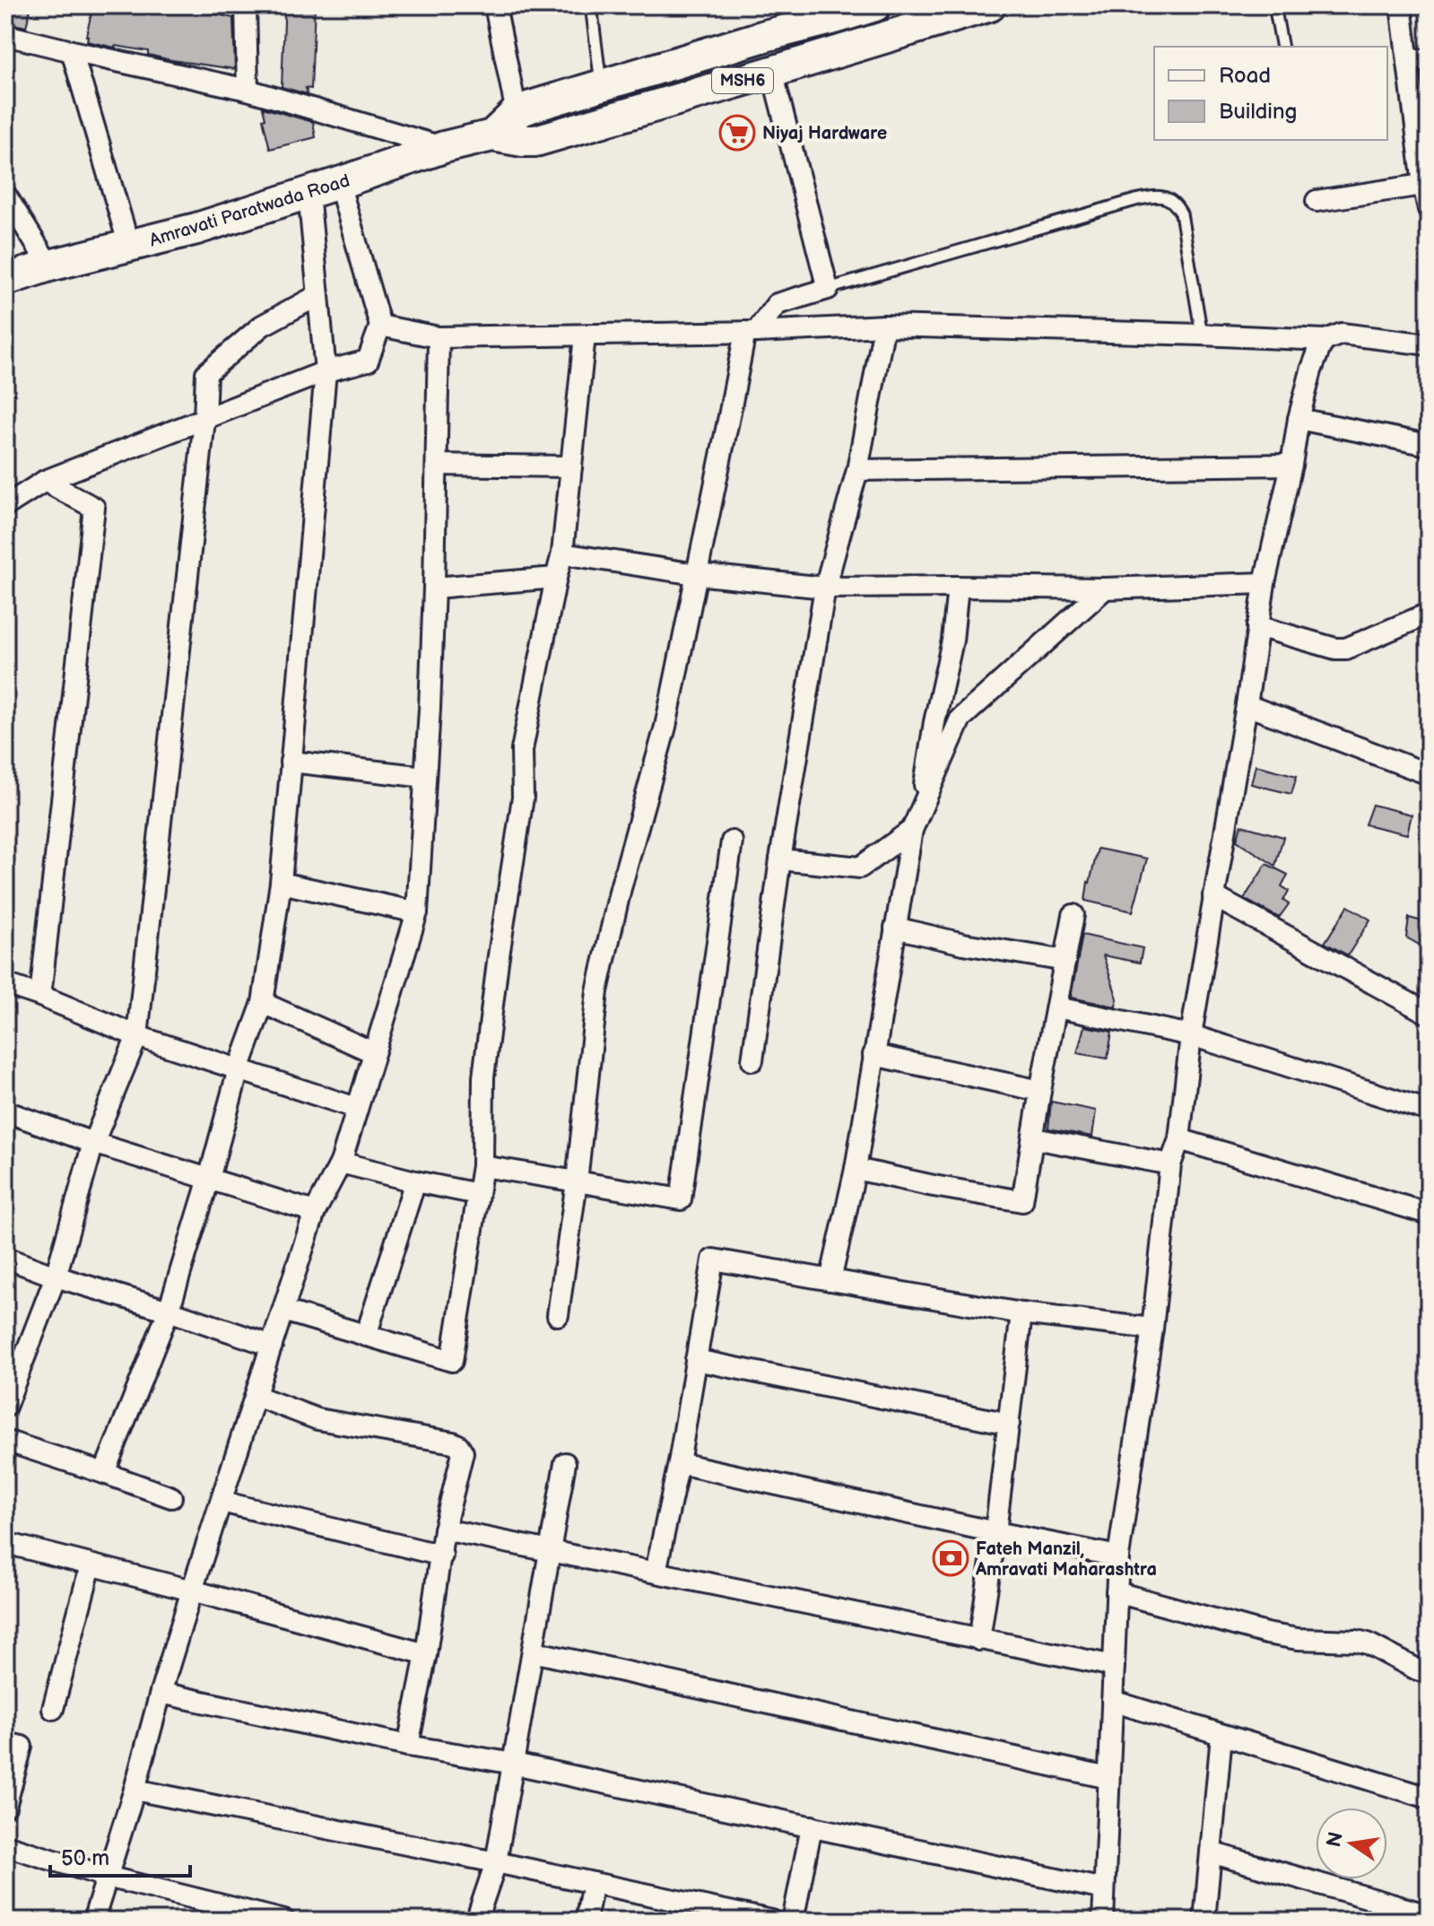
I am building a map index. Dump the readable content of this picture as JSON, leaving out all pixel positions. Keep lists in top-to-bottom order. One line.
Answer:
{"streets":{"main road":["MSH6","Amravati Paratwada Road"]},"places":{"supermarket":["Niyaj Hardware"],"bank":["Fateh Manzil, Amravati Maharashtra"]},"legend":["Road","Building"],"scale_bar":"50 m","north":"left"}
